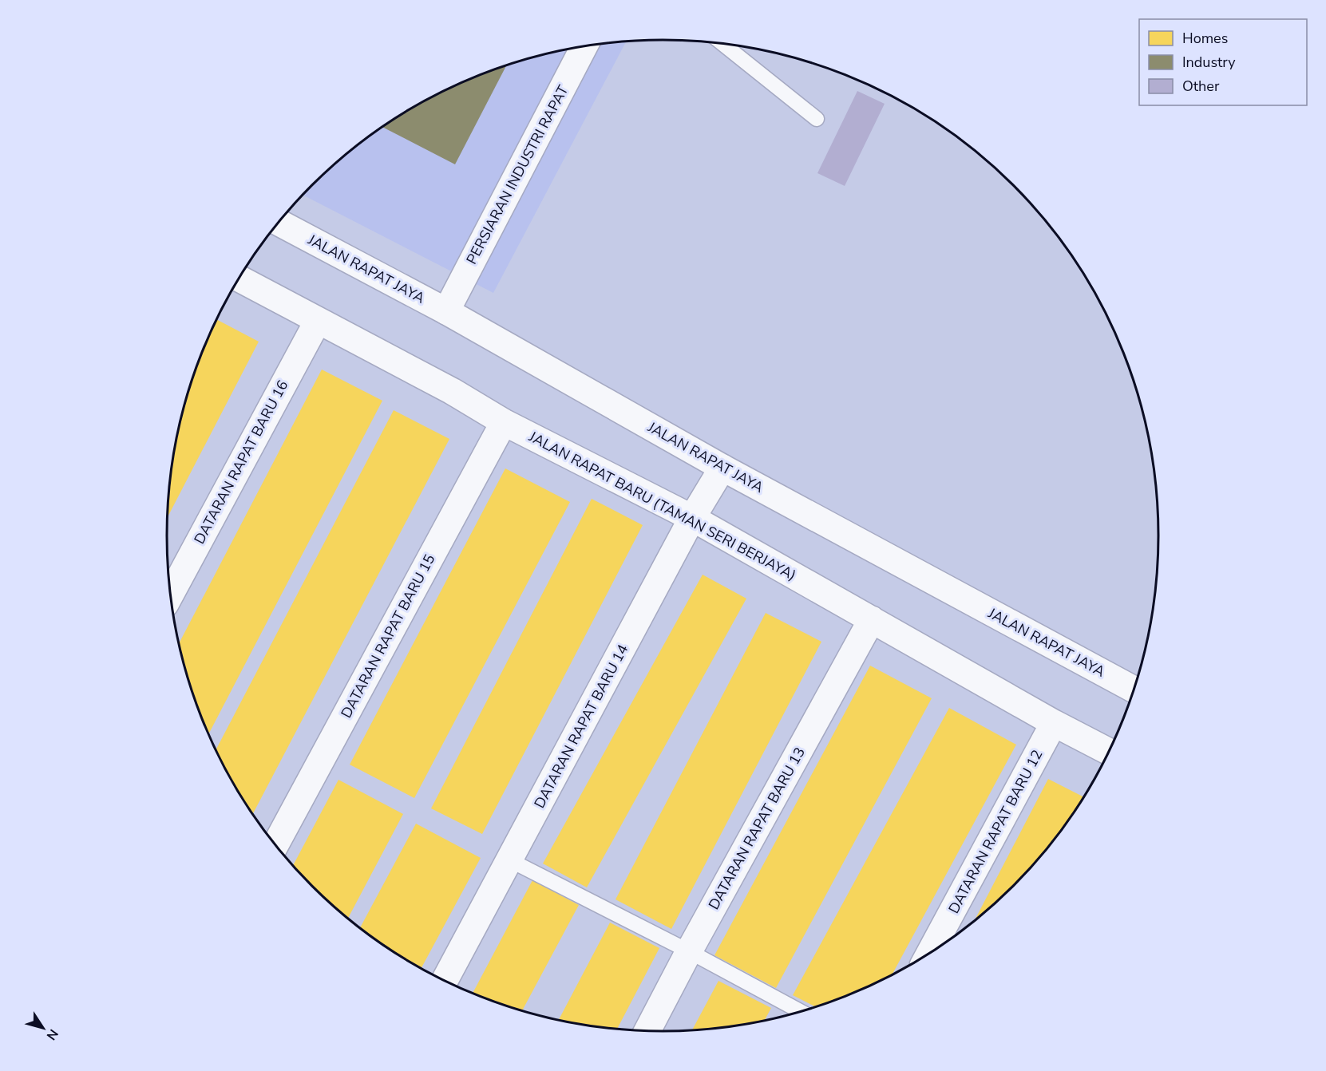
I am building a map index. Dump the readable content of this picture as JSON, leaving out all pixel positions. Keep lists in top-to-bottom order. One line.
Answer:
{"streets":{"street":["PERSIARAN INDUSTRI RAPAT","JALAN RAPAT JAYA","DATARAN RAPAT BARU 16","JALAN RAPAT BARU (TAMAN SERI BERJAYA)","DATARAN RAPAT BARU 15","DATARAN RAPAT BARU 14","DATARAN RAPAT BARU 13","DATARAN RAPAT BARU 12"]},"crossings":[["PERSIARAN INDUSTRI RAPAT","JALAN RAPAT JAYA"],["JALAN RAPAT JAYA","DATARAN RAPAT BARU 14"],["DATARAN RAPAT BARU 16","JALAN RAPAT BARU (TAMAN SERI BERJAYA)"],["JALAN RAPAT BARU (TAMAN SERI BERJAYA)","DATARAN RAPAT BARU 15"],["JALAN RAPAT BARU (TAMAN SERI BERJAYA)","DATARAN RAPAT BARU 14"],["JALAN RAPAT BARU (TAMAN SERI BERJAYA)","DATARAN RAPAT BARU 13"],["JALAN RAPAT BARU (TAMAN SERI BERJAYA)","DATARAN RAPAT BARU 12"]],"legend":["Homes","Industry","Other"],"north":"bottom right"}
